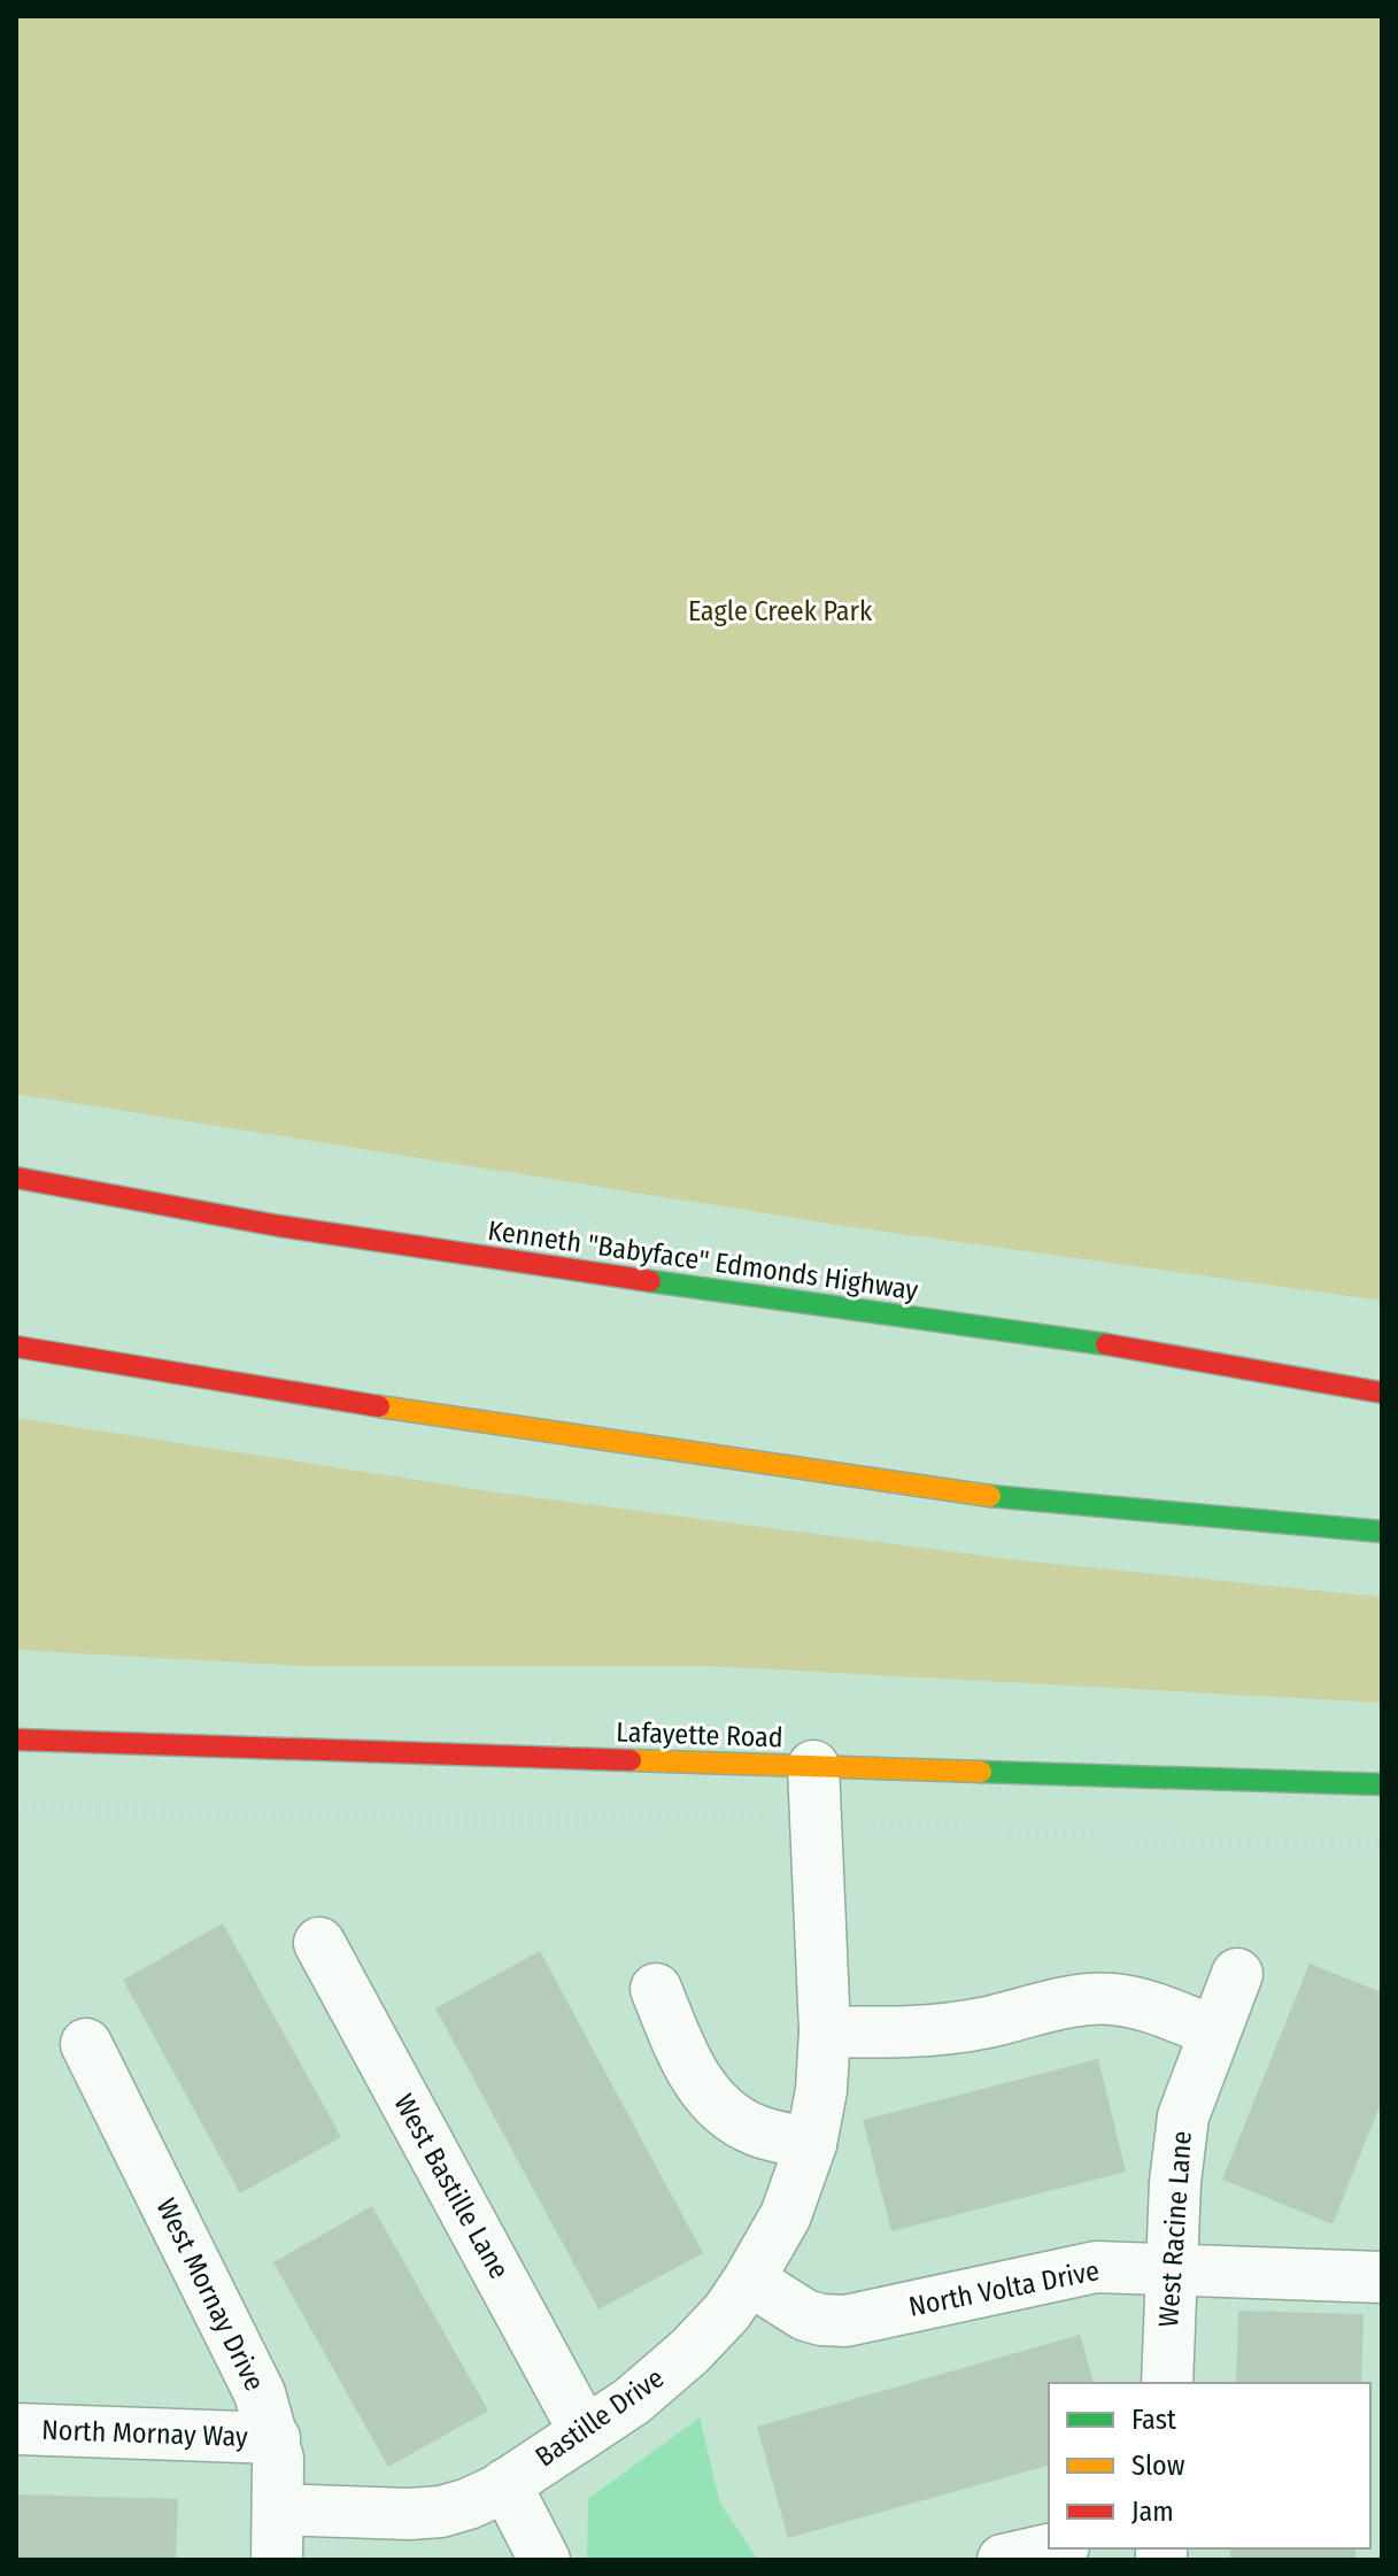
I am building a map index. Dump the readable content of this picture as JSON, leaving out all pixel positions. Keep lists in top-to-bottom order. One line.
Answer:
{"streets":{"main road":["Kenneth \"Babyface\" Edmonds Highway","Lafayette Road"],"street":["West Bastille Lane","West Racine Lane","North Volta Drive","West Mornay Drive","Bastille Drive","North Mornay Way"]},"crossings":[["Lafayette Road","Bastille Drive"],["West Bastille Lane","Bastille Drive"],["West Racine Lane","North Volta Drive"],["North Volta Drive","Bastille Drive"],["West Mornay Drive","Bastille Drive"],["West Mornay Drive","North Mornay Way"]],"parks":["Eagle Creek Park"],"legend":["Fast","Slow","Jam"]}
